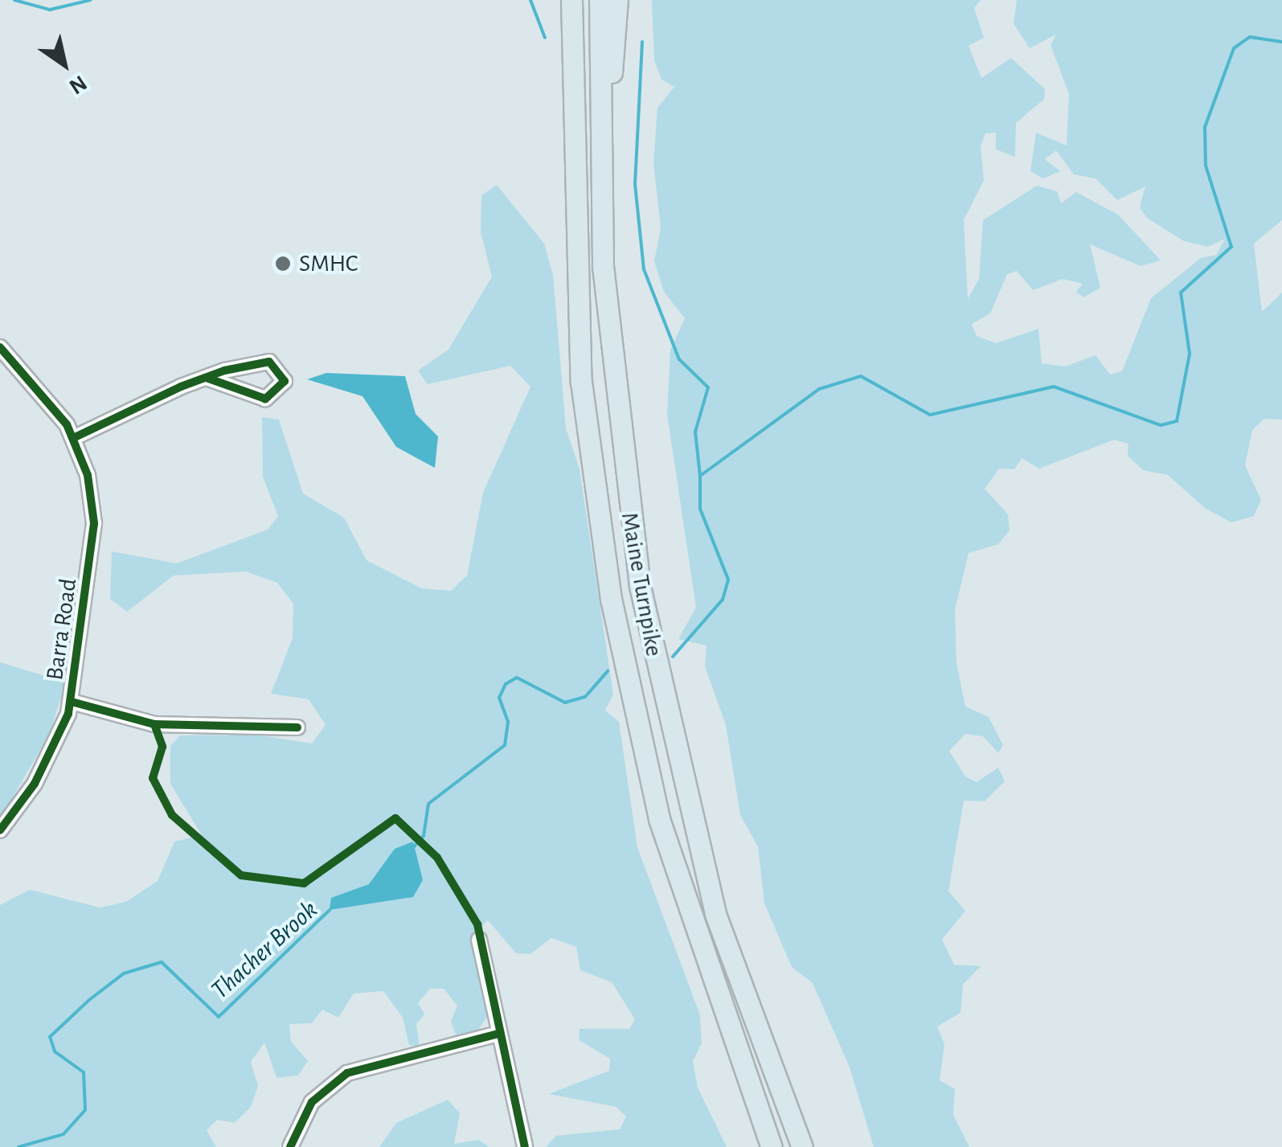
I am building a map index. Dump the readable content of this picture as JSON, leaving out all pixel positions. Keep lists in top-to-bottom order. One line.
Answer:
{"streets":{"highway":["Maine Turnpike"],"street":["Barra Road"]},"water":["Thacher Brook"],"places":["SMHC"],"north":"bottom right"}
